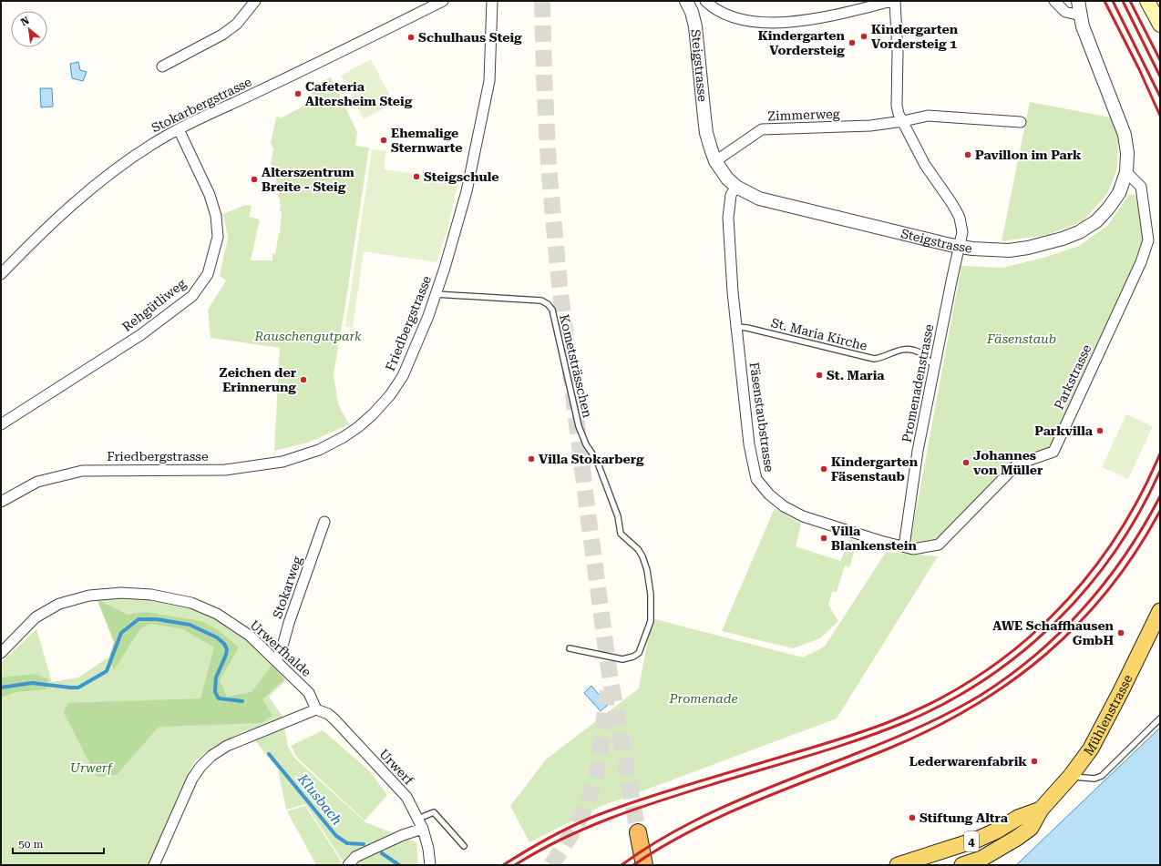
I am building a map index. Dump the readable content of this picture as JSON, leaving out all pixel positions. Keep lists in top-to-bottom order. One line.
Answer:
{"streets":{"main road":["Mühlenstrasse","4"],"street":["Steigstrasse","Stokarbergstrasse","Zimmerweg","Rehgütliweg","Friedbergstrasse","Parkstrasse","Promenadenstrasse","Fäsenstaubstrasse","Stokarweg","Urwerfhalde","Urwerf"],"lane":["St. Maria Kirche","Kometsträsschen"]},"crossings":[["Steigstrasse","Zimmerweg"],["Steigstrasse","Parkstrasse"],["Steigstrasse","Promenadenstrasse"],["Steigstrasse","Fäsenstaubstrasse"],["Stokarbergstrasse","Rehgütliweg"],["Zimmerweg","Promenadenstrasse"],["Friedbergstrasse","Kometsträsschen"],["St. Maria Kirche","Promenadenstrasse"],["St. Maria Kirche","Fäsenstaubstrasse"],["Parkstrasse","Promenadenstrasse"],["Parkstrasse","Fäsenstaubstrasse"],["Promenadenstrasse","Fäsenstaubstrasse"],["Stokarweg","Urwerfhalde"],["Urwerfhalde","Urwerf"]],"water":["Klusbach"],"parks":["Rauschengutpark","Fäsenstaub","Promenade","Urwerf"],"places":["Kindergarten Vordersteig 1","Schulhaus Steig","Kindergarten Vordersteig","Cafeteria Altersheim Steig","Ehemalige Sternwarte","Pavillon im Park","Steigschule","Alterszentrum Breite - Steig","St. Maria","Zeichen der Erinnerung","Parkvilla","Villa Stokarberg","Johannes von Müller","Kindergarten Fäsenstaub","Villa Blankenstein","AWE Schaffhausen GmbH","Lederwarenfabrik","Stiftung Altra"],"scale_bar":"50 m","north":"top left"}
